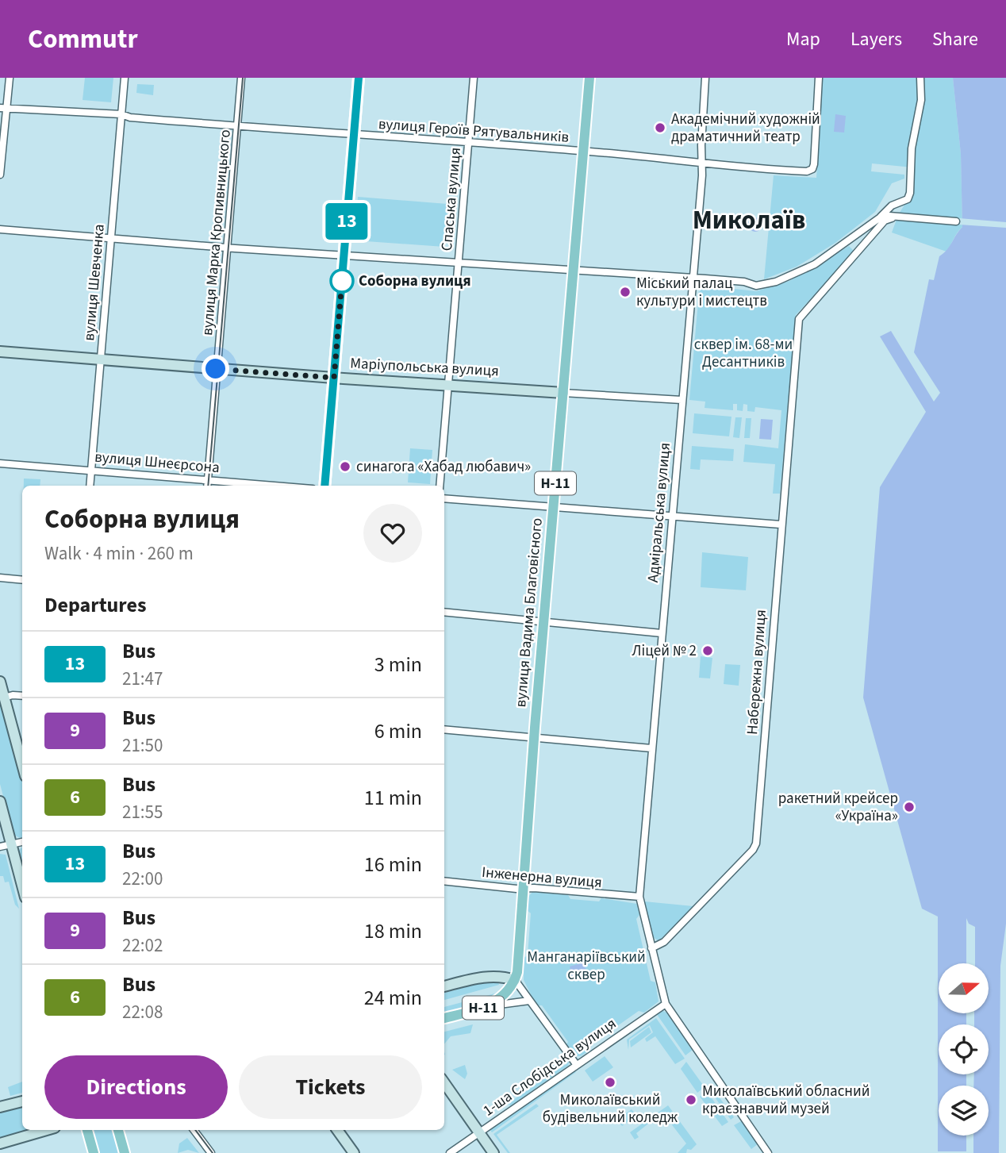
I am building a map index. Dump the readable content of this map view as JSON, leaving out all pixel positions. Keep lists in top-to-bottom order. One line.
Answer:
{"streets":{"main road":["Н-11","вулиця Вадима Благовісного"],"street":["вулиця Героїв Рятувальників","Спаська вулиця","вулиця Марка Кропивницького","вулиця Шевченка","Маріупольська вулиця","вулиця Шнеєрсона","Адміральська вулиця","Набережна вулиця","Інженерна вулиця","1-ша Слобідська вулиця"]},"crossings":[["вулиця Героїв Рятувальників","Спаська вулиця"],["вулиця Героїв Рятувальників","вулиця Марка Кропивницького"],["вулиця Героїв Рятувальників","вулиця Шевченка"],["вулиця Героїв Рятувальників","Адміральська вулиця"],["вулиця Героїв Рятувальників","вулиця Вадима Благовісного"],["Спаська вулиця","Маріупольська вулиця"],["вулиця Марка Кропивницького","Маріупольська вулиця"],["вулиця Марка Кропивницького","вулиця Шнеєрсона"],["вулиця Шевченка","Маріупольська вулиця"],["вулиця Шевченка","вулиця Шнеєрсона"],["Маріупольська вулиця","Адміральська вулиця"],["Маріупольська вулиця","вулиця Вадима Благовісного"],["Н-11","вулиця Вадима Благовісного"],["Адміральська вулиця","Набережна вулиця"],["Адміральська вулиця","Інженерна вулиця"],["вулиця Вадима Благовісного","Інженерна вулиця"]],"districts":["Миколаїв"],"parks":["сквер ім. 68-ми Десантників","Манганаріївський сквер"],"places":["Академічний художній драматичний театр","Соборна вулиця","Міський палац культури і мистецтв","синагога «Хабад любавич»","Ліцей № 2","ракетний крейсер «Україна»","Миколаївський будівельний коледж","Миколаївський обласний краєзнавчий музей"],"lines":["bus line 13"],"north":"right","page":{"header":"Commutr","nav":["Map","Layers","Share"],"on_map":"13","heading":[["Соборна вулиця","Walk · 4 min · 260 m"],"Departures"],"list":[{"mark":"13","name":"Bus","note":"21:47","value":"3 min"},{"mark":"9","name":"Bus","note":"21:50","value":"6 min"},{"mark":"6","name":"Bus","note":"21:55","value":"11 min"},{"mark":"13","name":"Bus","note":"22:00","value":"16 min"},{"mark":"9","name":"Bus","note":"22:02","value":"18 min"},{"mark":"6","name":"Bus","note":"22:08","value":"24 min"}],"buttons":["Directions","Tickets"]}}
